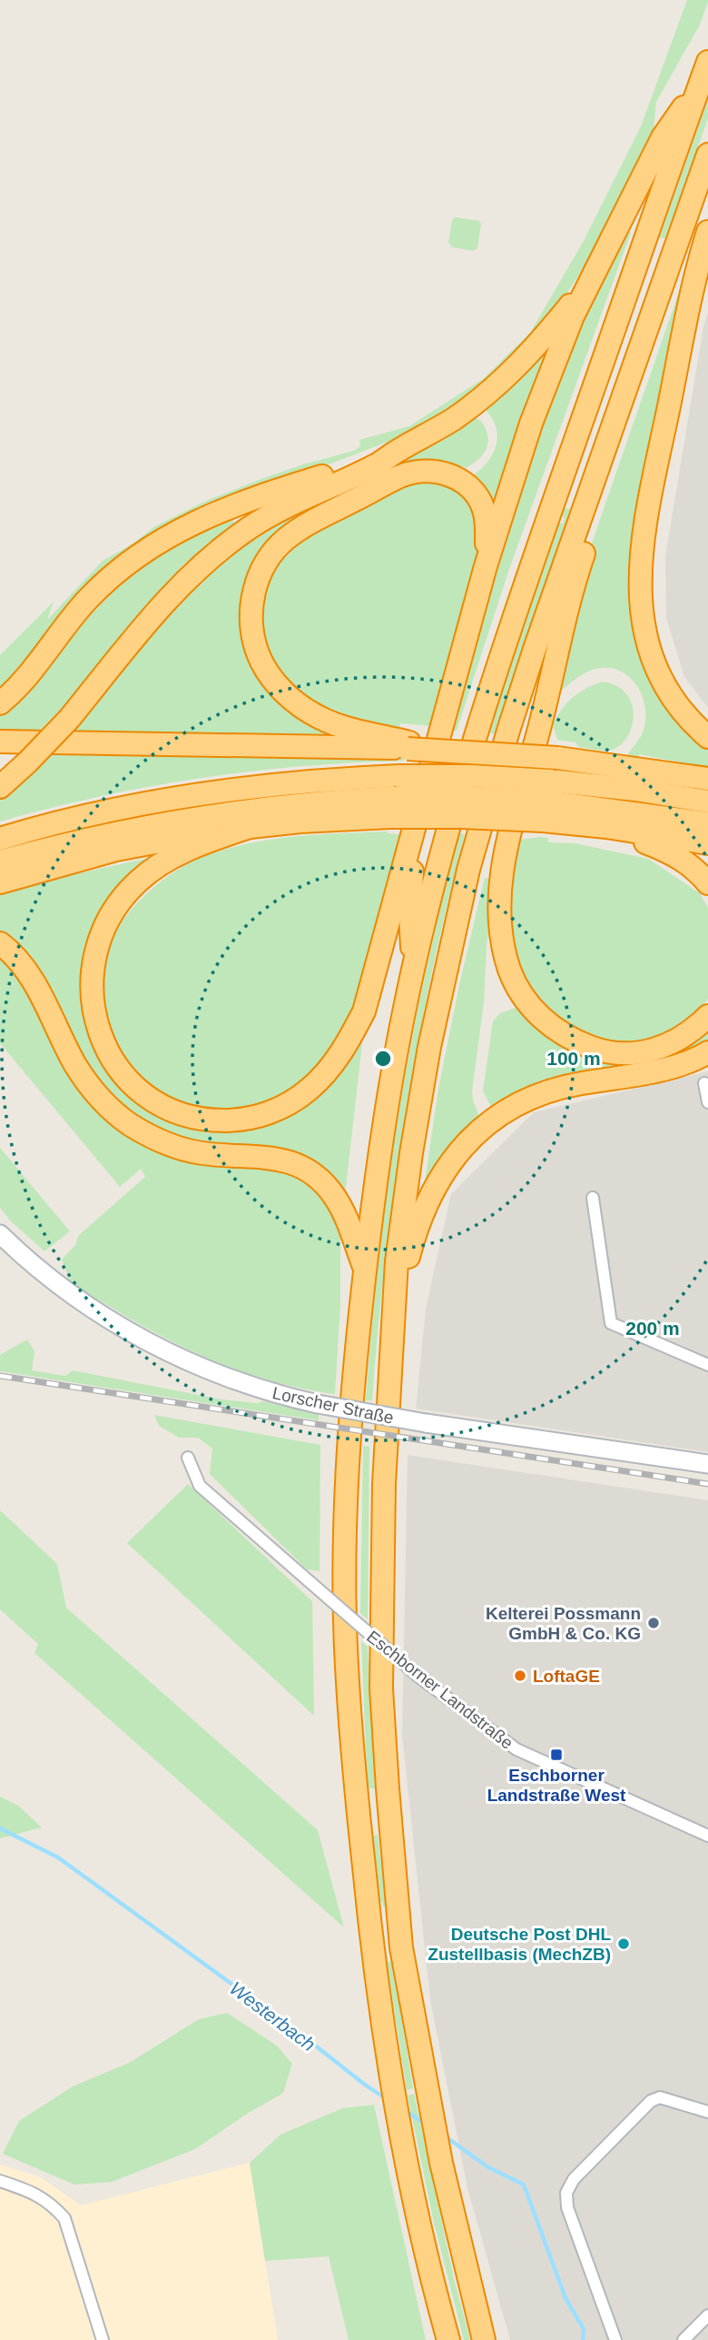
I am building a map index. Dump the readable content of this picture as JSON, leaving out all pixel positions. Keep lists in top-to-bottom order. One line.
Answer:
{"streets":{"main road":["Lorscher Straße"],"street":["Eschborner Landstraße"]},"water":["Westerbach"],"places":{"other":["Kelterei Possmann GmbH & Co. KG","LoftaGE","Deutsche Post DHL Zustellbasis (MechZB)"],"transit":["Eschborner Landstraße West"]},"rings":["100 m","200 m"]}
